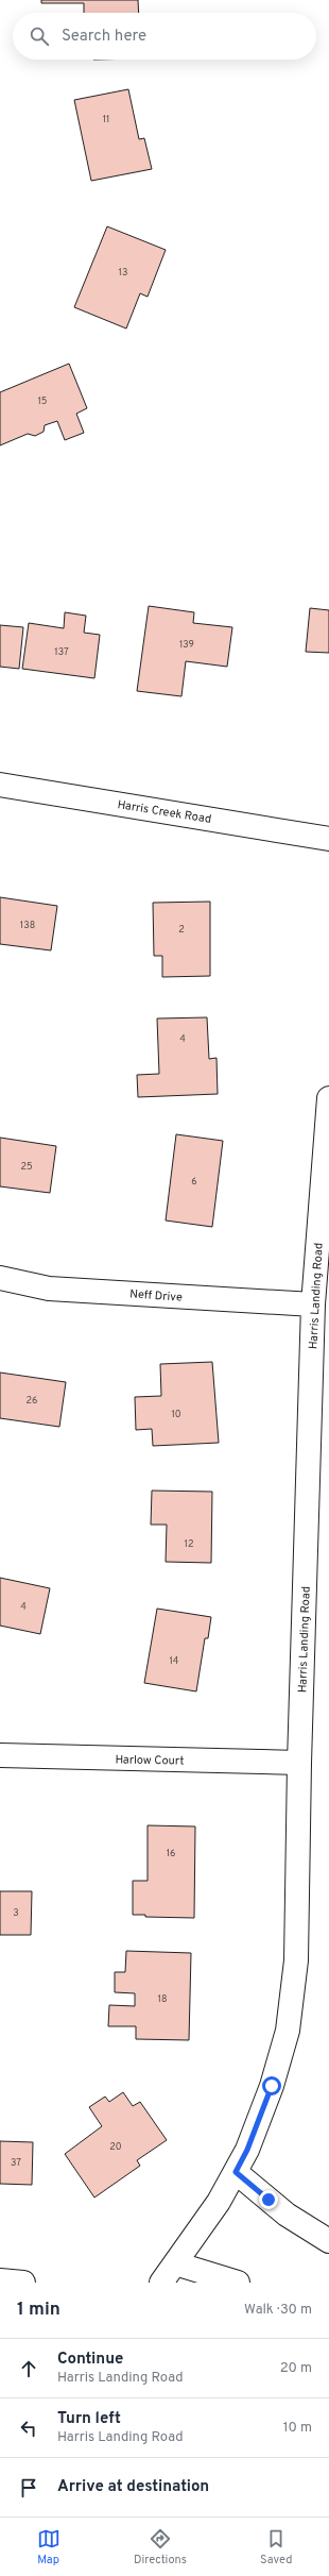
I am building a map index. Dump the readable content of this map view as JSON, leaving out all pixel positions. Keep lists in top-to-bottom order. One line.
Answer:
{"streets":{"street":["Harris Creek Road","Neff Drive","Harris Landing Road","Harlow Court"]},"crossings":[["Neff Drive","Harris Landing Road"],["Harris Landing Road","Harlow Court"]],"house_numbers":["11","13","15","139","137","138","2","4","25","6","26","10","12","4","14","16","3","18","20","37"],"page":{"search":"Search here","heading":["1 min","Walk · 30 m"],"list":[["Continue","Harris Landing Road","20 m"],["Turn left","Harris Landing Road","10 m"],"Arrive at destination"],"nav":["Map","Directions","Saved"]}}
